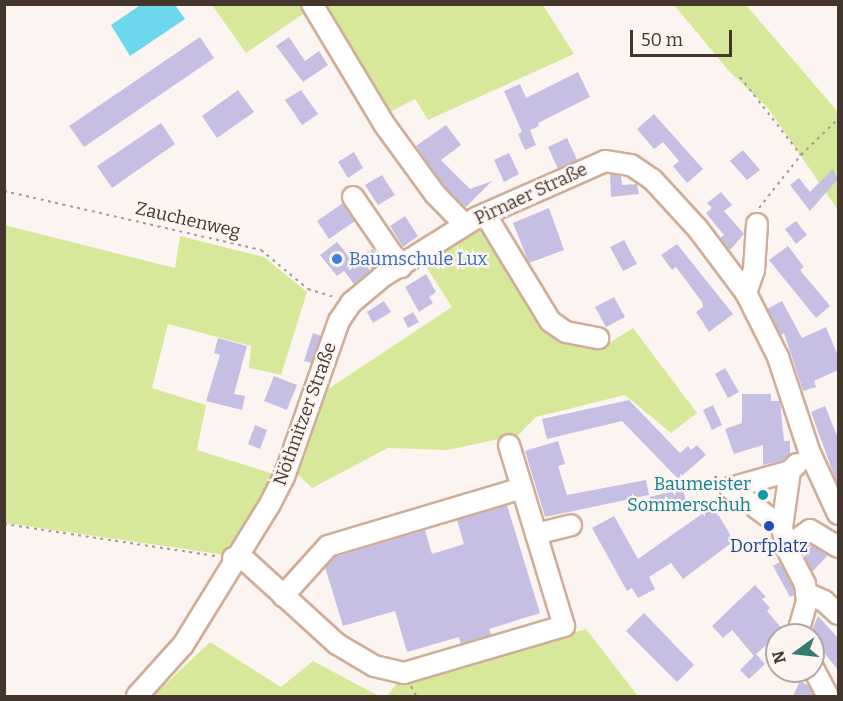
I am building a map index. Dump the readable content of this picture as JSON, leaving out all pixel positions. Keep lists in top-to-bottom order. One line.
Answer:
{"streets":{"street":["Pirnaer Straße","Nöthnitzer Straße"],"path":["Zauchenweg"]},"crossings":[["Pirnaer Straße","Nöthnitzer Straße"],["Zauchenweg","Nöthnitzer Straße"]],"places":["Baumschule Lux","Baumeister Sommerschuh","Dorfplatz"],"scale_bar":"50 m","north":"left"}
